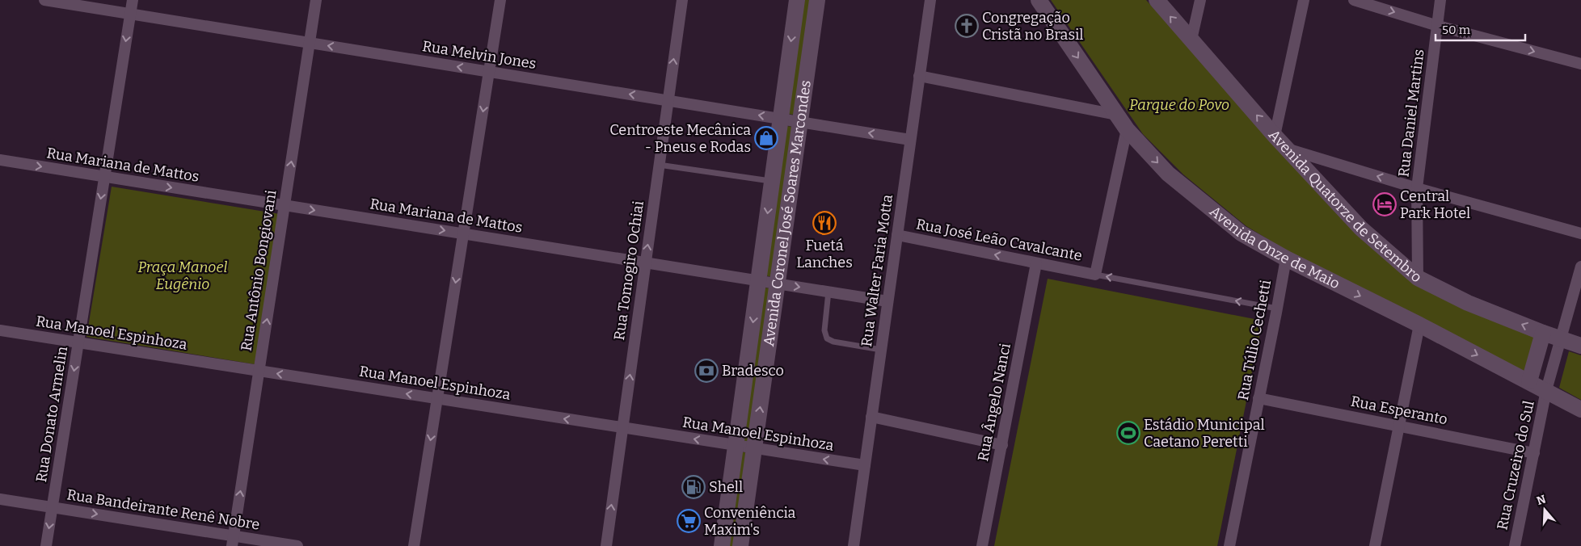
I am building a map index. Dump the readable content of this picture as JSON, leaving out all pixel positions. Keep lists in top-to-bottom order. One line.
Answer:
{"streets":{"street":["Rua Melvin Jones","Rua Daniel Martins","Rua Mariana de Mattos","Avenida Quatorze de Setembro","Avenida Coronel José Soares Marcondes","Rua José Leão Cavalcante","Avenida Onze de Maio","Rua Antônio Bongiovani","Rua Tomogiro Ochiai","Rua Walter Faria Motta","Rua Manoel Espinhoza","Rua Túlio Cechetti","Rua Ângelo Nanci","Rua Esperanto","Rua Donato Armelin","Rua Cruzeiro do Sul","Rua Bandeirante Renê Nobre"]},"crossings":[["Rua Melvin Jones","Avenida Coronel José Soares Marcondes"],["Rua Melvin Jones","Rua Antônio Bongiovani"],["Rua Melvin Jones","Rua Tomogiro Ochiai"],["Rua Melvin Jones","Rua Walter Faria Motta"],["Rua Melvin Jones","Rua Donato Armelin"],["Rua Daniel Martins","Avenida Quatorze de Setembro"],["Rua Mariana de Mattos","Avenida Coronel José Soares Marcondes"],["Rua Mariana de Mattos","Rua Antônio Bongiovani"],["Rua Mariana de Mattos","Rua Tomogiro Ochiai"],["Rua Mariana de Mattos","Rua Walter Faria Motta"],["Rua Mariana de Mattos","Rua Donato Armelin"],["Avenida Quatorze de Setembro","Rua Cruzeiro do Sul"],["Avenida Coronel José Soares Marcondes","Rua Manoel Espinhoza"],["Rua José Leão Cavalcante","Rua Walter Faria Motta"],["Rua José Leão Cavalcante","Rua Ângelo Nanci"],["Avenida Onze de Maio","Rua Túlio Cechetti"],["Avenida Onze de Maio","Rua Cruzeiro do Sul"],["Rua Antônio Bongiovani","Rua Manoel Espinhoza"],["Rua Antônio Bongiovani","Rua Bandeirante Renê Nobre"],["Rua Tomogiro Ochiai","Rua Manoel Espinhoza"],["Rua Walter Faria Motta","Rua Manoel Espinhoza"],["Rua Manoel Espinhoza","Rua Donato Armelin"],["Rua Túlio Cechetti","Rua Esperanto"],["Rua Esperanto","Rua Cruzeiro do Sul"],["Rua Donato Armelin","Rua Bandeirante Renê Nobre"]],"one_way":["Rua Melvin Jones","Rua Mariana de Mattos","Rua José Leão Cavalcante","Rua Antônio Bongiovani","Rua Tomogiro Ochiai","Rua Manoel Espinhoza","Rua Donato Armelin","Rua Bandeirante Renê Nobre"],"parks":["Parque do Povo","Praça Manoel Eugênio"],"places":{"church":["Congregação Cristã no Brasil"],"shop":["Centroeste Mecânica - Pneus e Rodas"],"hotel":["Central Park Hotel"],"restaurant":["Fuetá Lanches"],"bank":["Bradesco"],"sports":["Estádio Municipal Caetano Peretti"],"fuel station":["Shell"],"supermarket":["Conveniência Maxim's"]},"scale_bar":"50 m","north":"top"}
